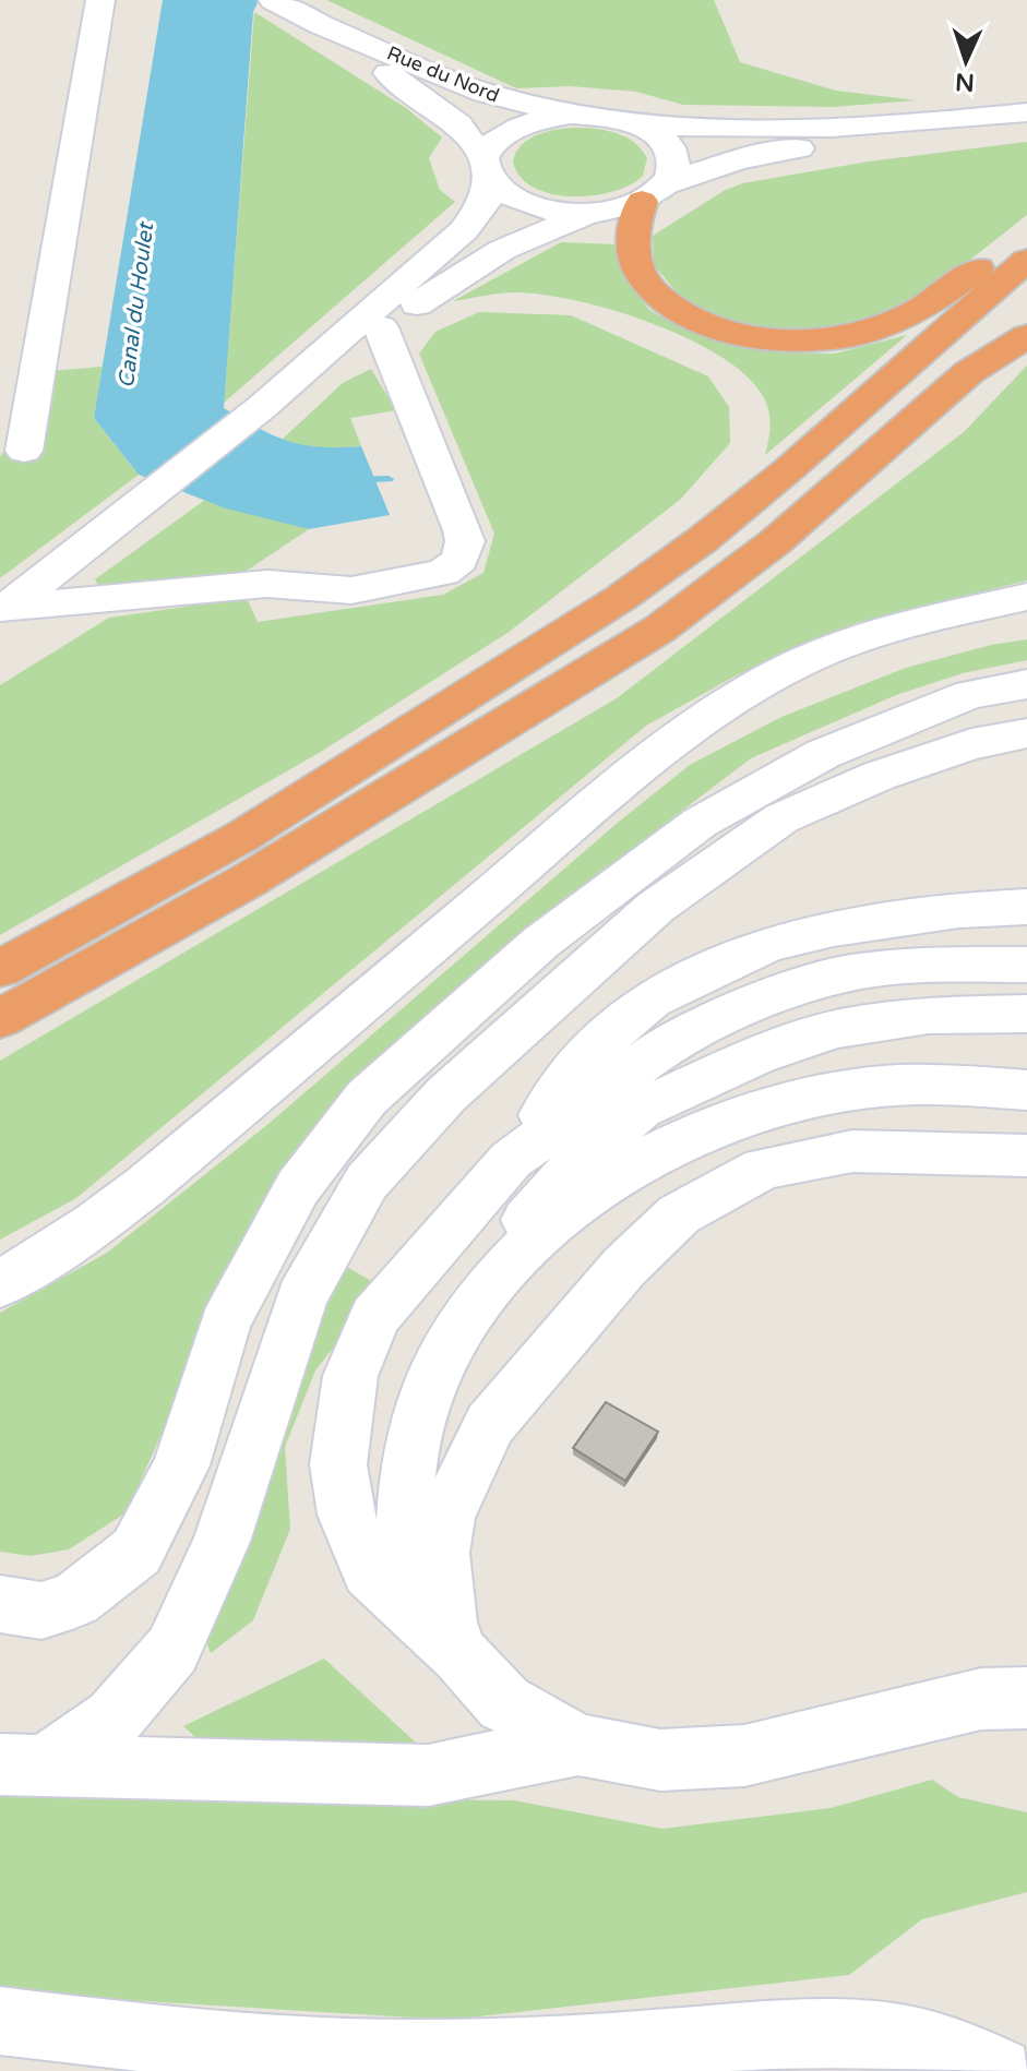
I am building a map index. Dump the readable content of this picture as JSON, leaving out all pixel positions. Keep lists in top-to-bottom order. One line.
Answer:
{"streets":{"street":["Rue du Nord"]},"water":["Canal du Houlet"],"north":"bottom"}
